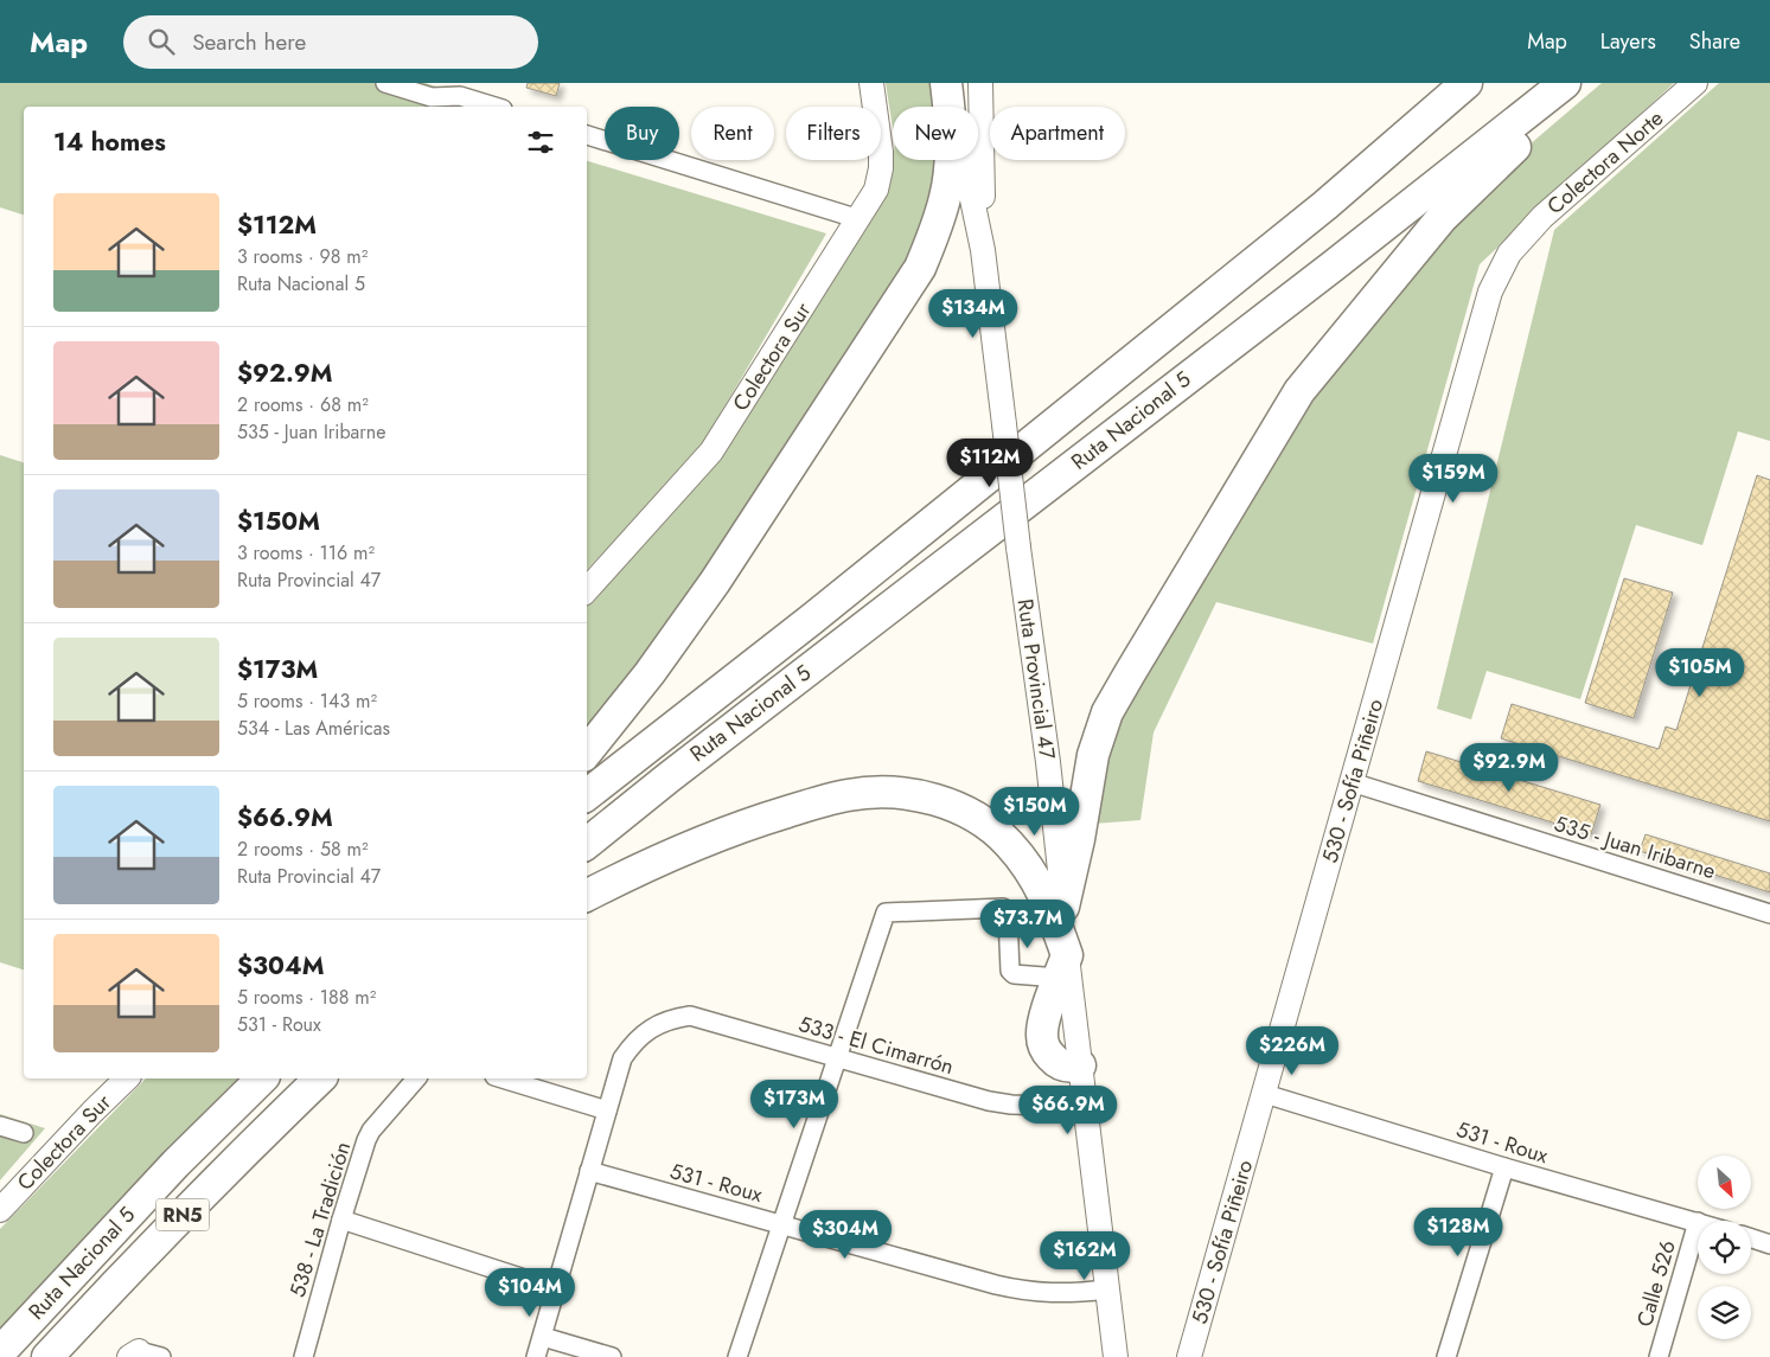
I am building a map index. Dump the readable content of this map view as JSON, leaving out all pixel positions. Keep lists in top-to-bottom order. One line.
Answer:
{"streets":{"highway":["Ruta Nacional 5","RN5"],"street":["Colectora Norte","Colectora Sur","Ruta Provincial 47","530 - Sofía Piñeiro","535 - Juan Iribarne","533 - El Cimarrón","531 - Roux","538 - La Tradición","Calle 526"]},"crossings":[["Colectora Norte","530 - Sofía Piñeiro"],["530 - Sofía Piñeiro","535 - Juan Iribarne"],["530 - Sofía Piñeiro","531 - Roux"],["533 - El Cimarrón","531 - Roux"],["531 - Roux","Calle 526"]],"north":"bottom right","page":{"header":"Map","search":"Search here","nav":["Map","Layers","Share"],"chip":["Buy","Rent","Filters","New","Apartment"],"heading":"14 homes","list":[{"name":"$112M","note":"3 rooms · 98 m² · Ruta Nacional 5"},{"name":"$92.9M","note":"2 rooms · 68 m² · 535 - Juan Iribarne"},{"name":"$150M","note":"3 rooms · 116 m² · Ruta Provincial 47"},{"name":"$173M","note":"5 rooms · 143 m² · 534 - Las Américas"},{"name":"$66.9M","note":"2 rooms · 58 m² · Ruta Provincial 47"},{"name":"$304M","note":"5 rooms · 188 m² · 531 - Roux"}],"price":["$134M","$112M","$159M","$105M","$92.9M","$150M","$73.7M","$226M","$173M","$66.9M","$128M","$304M","$162M","$104M"]}}
